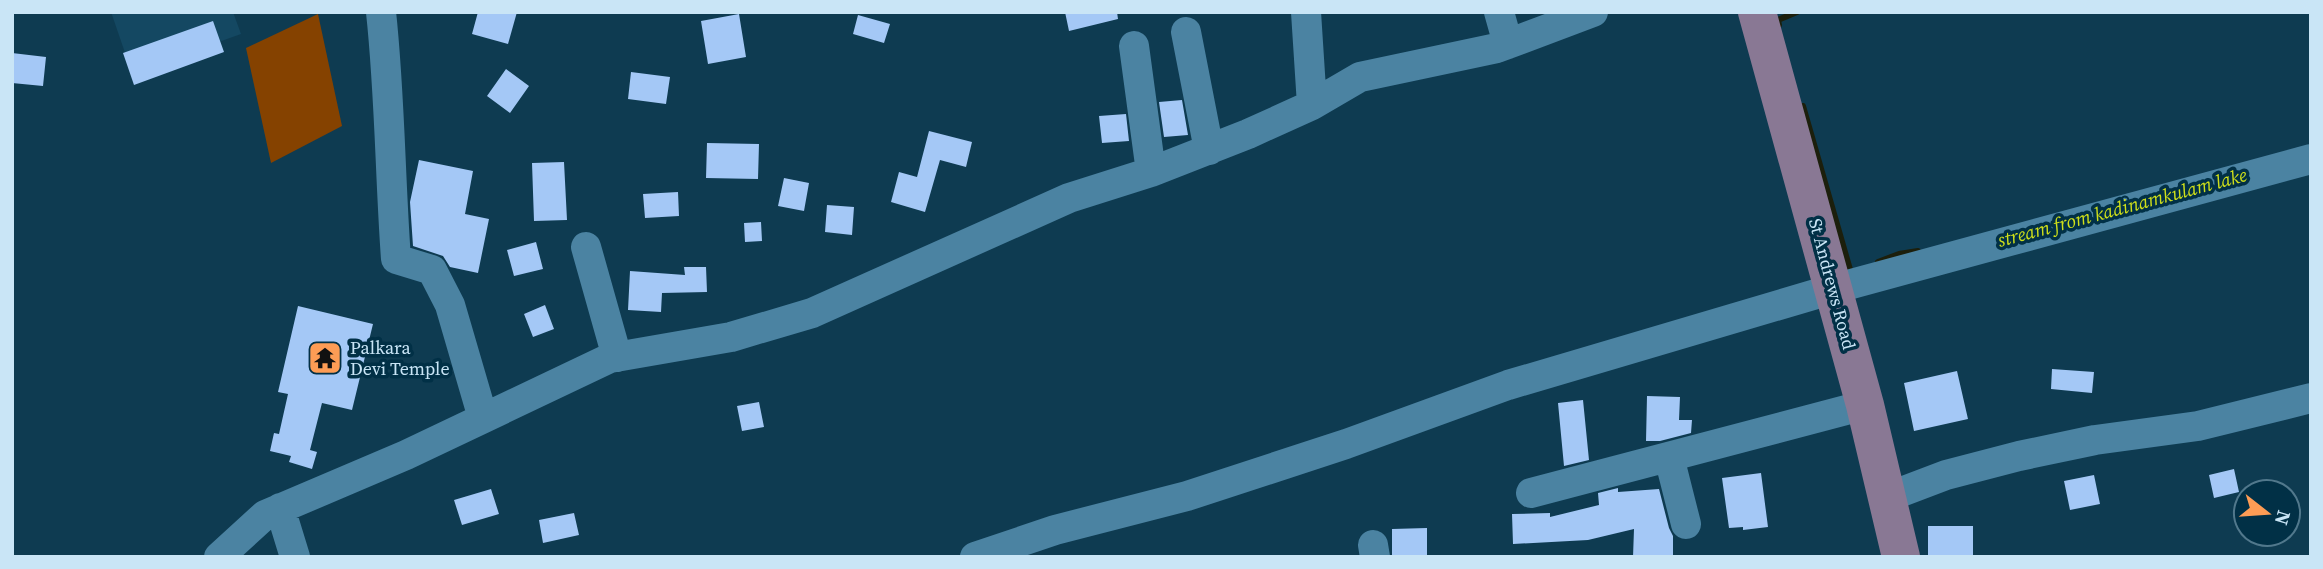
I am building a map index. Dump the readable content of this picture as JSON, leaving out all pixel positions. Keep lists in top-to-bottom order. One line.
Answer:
{"streets":{"main road":["St Andrews Road"]},"water":["stream from kadinamkulam lake"],"places":{"temple":["Palkara Devi Temple"]},"north":"right"}
